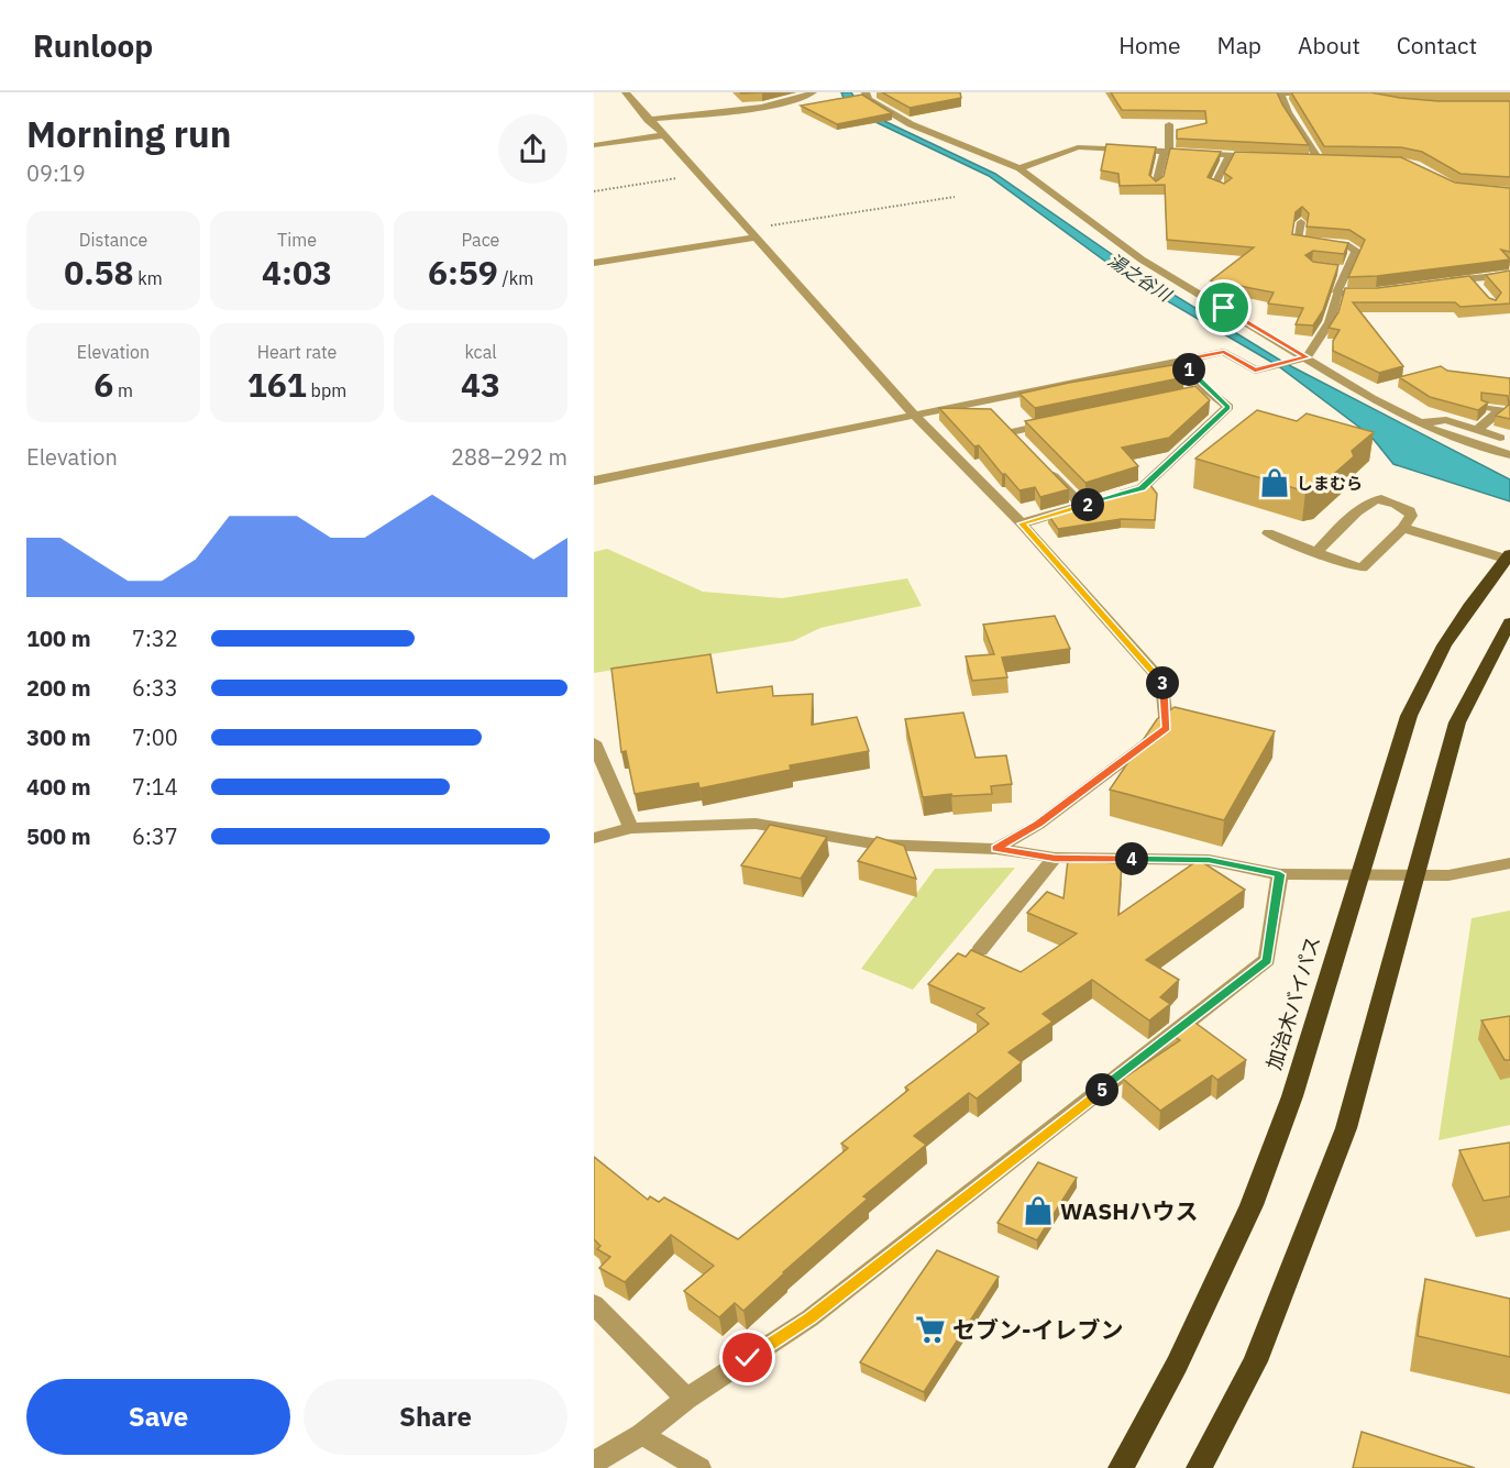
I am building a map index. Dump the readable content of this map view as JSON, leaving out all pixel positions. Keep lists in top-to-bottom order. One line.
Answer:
{"streets":{"highway":["加治木バイパス"]},"water":["湯之谷川"],"places":{"shop":["しまむら","WASHハウス"],"supermarket":["セブン-イレブン"]},"page":{"header":"Runloop","nav":["Home","Map","About","Contact"],"heading":["Morning run","09:19"],"stats":[["Distance","0.58 km"],["Time","4:03"],["Pace","6:59 /km"],["Elevation","6 m"],["Heart rate","161 bpm"],["kcal","43"]],"pins":["1","2","3","4","5"],"chart":["Elevation","288–292 m"],"list":[{"name":"100 m","note":"7:32"},{"name":"200 m","note":"6:33"},{"name":"300 m","note":"7:00"},{"name":"400 m","note":"7:14"},{"name":"500 m","note":"6:37"}],"buttons":["Save","Share"]}}
